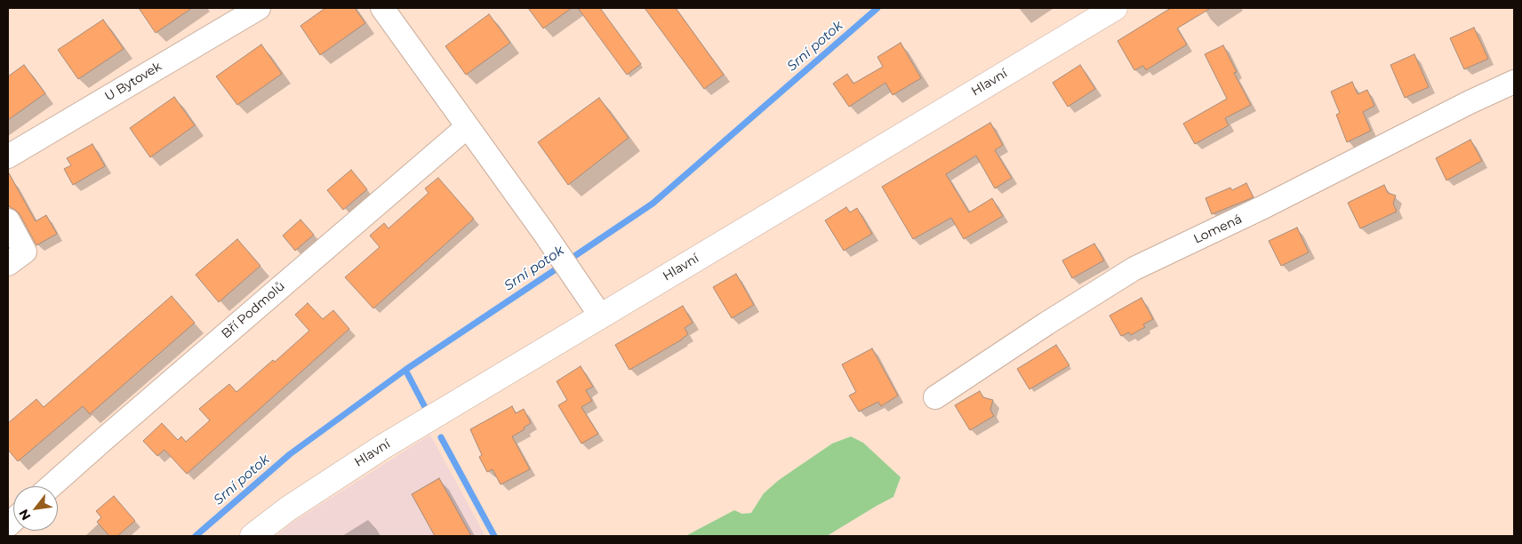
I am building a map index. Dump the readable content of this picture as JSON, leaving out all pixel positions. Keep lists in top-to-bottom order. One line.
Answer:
{"streets":{"street":["U Bytovek","Hlavní","Lomená","Bří Podmolů"]},"water":["Srní potok"],"north":"bottom left"}
